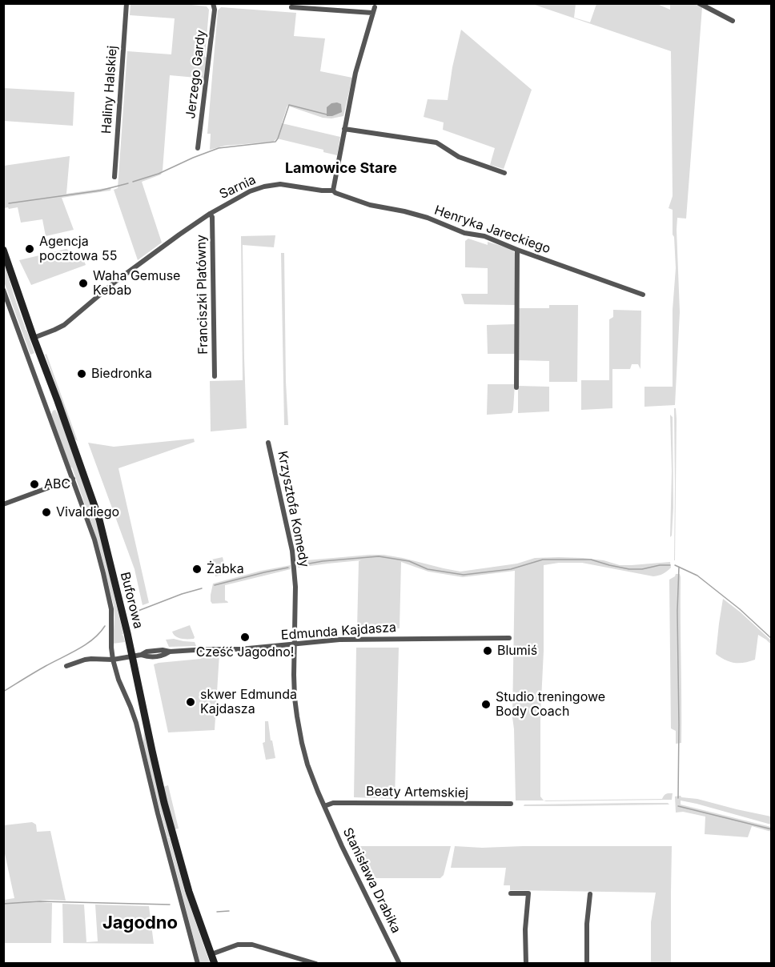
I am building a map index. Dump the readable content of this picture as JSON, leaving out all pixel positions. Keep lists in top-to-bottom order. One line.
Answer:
{"streets":{"main road":["Buforowa"],"street":["Jerzego Gardy","Haliny Halskiej","Sarnia","Henryka Jareckiego","Franciszki Platówny","Krzysztofa Komedy","Edmunda Kajdasza","Beaty Artemskiej","Stanisława Drabika"]},"crossings":[["Sarnia","Henryka Jareckiego"],["Sarnia","Franciszki Platówny"],["Sarnia","Buforowa"],["Krzysztofa Komedy","Edmunda Kajdasza"],["Krzysztofa Komedy","Beaty Artemskiej"],["Krzysztofa Komedy","Stanisława Drabika"],["Buforowa","Edmunda Kajdasza"],["Beaty Artemskiej","Stanisława Drabika"]],"districts":["Lamowice Stare","Jagodno"],"places":["Agencja pocztowa 55","Waha Gemuse Kebab","Biedronka","ABC","Vivaldiego","Żabka","Cześć Jagodno!","Blumiś","skwer Edmunda Kajdasza","Studio treningowe Body Coach"]}
